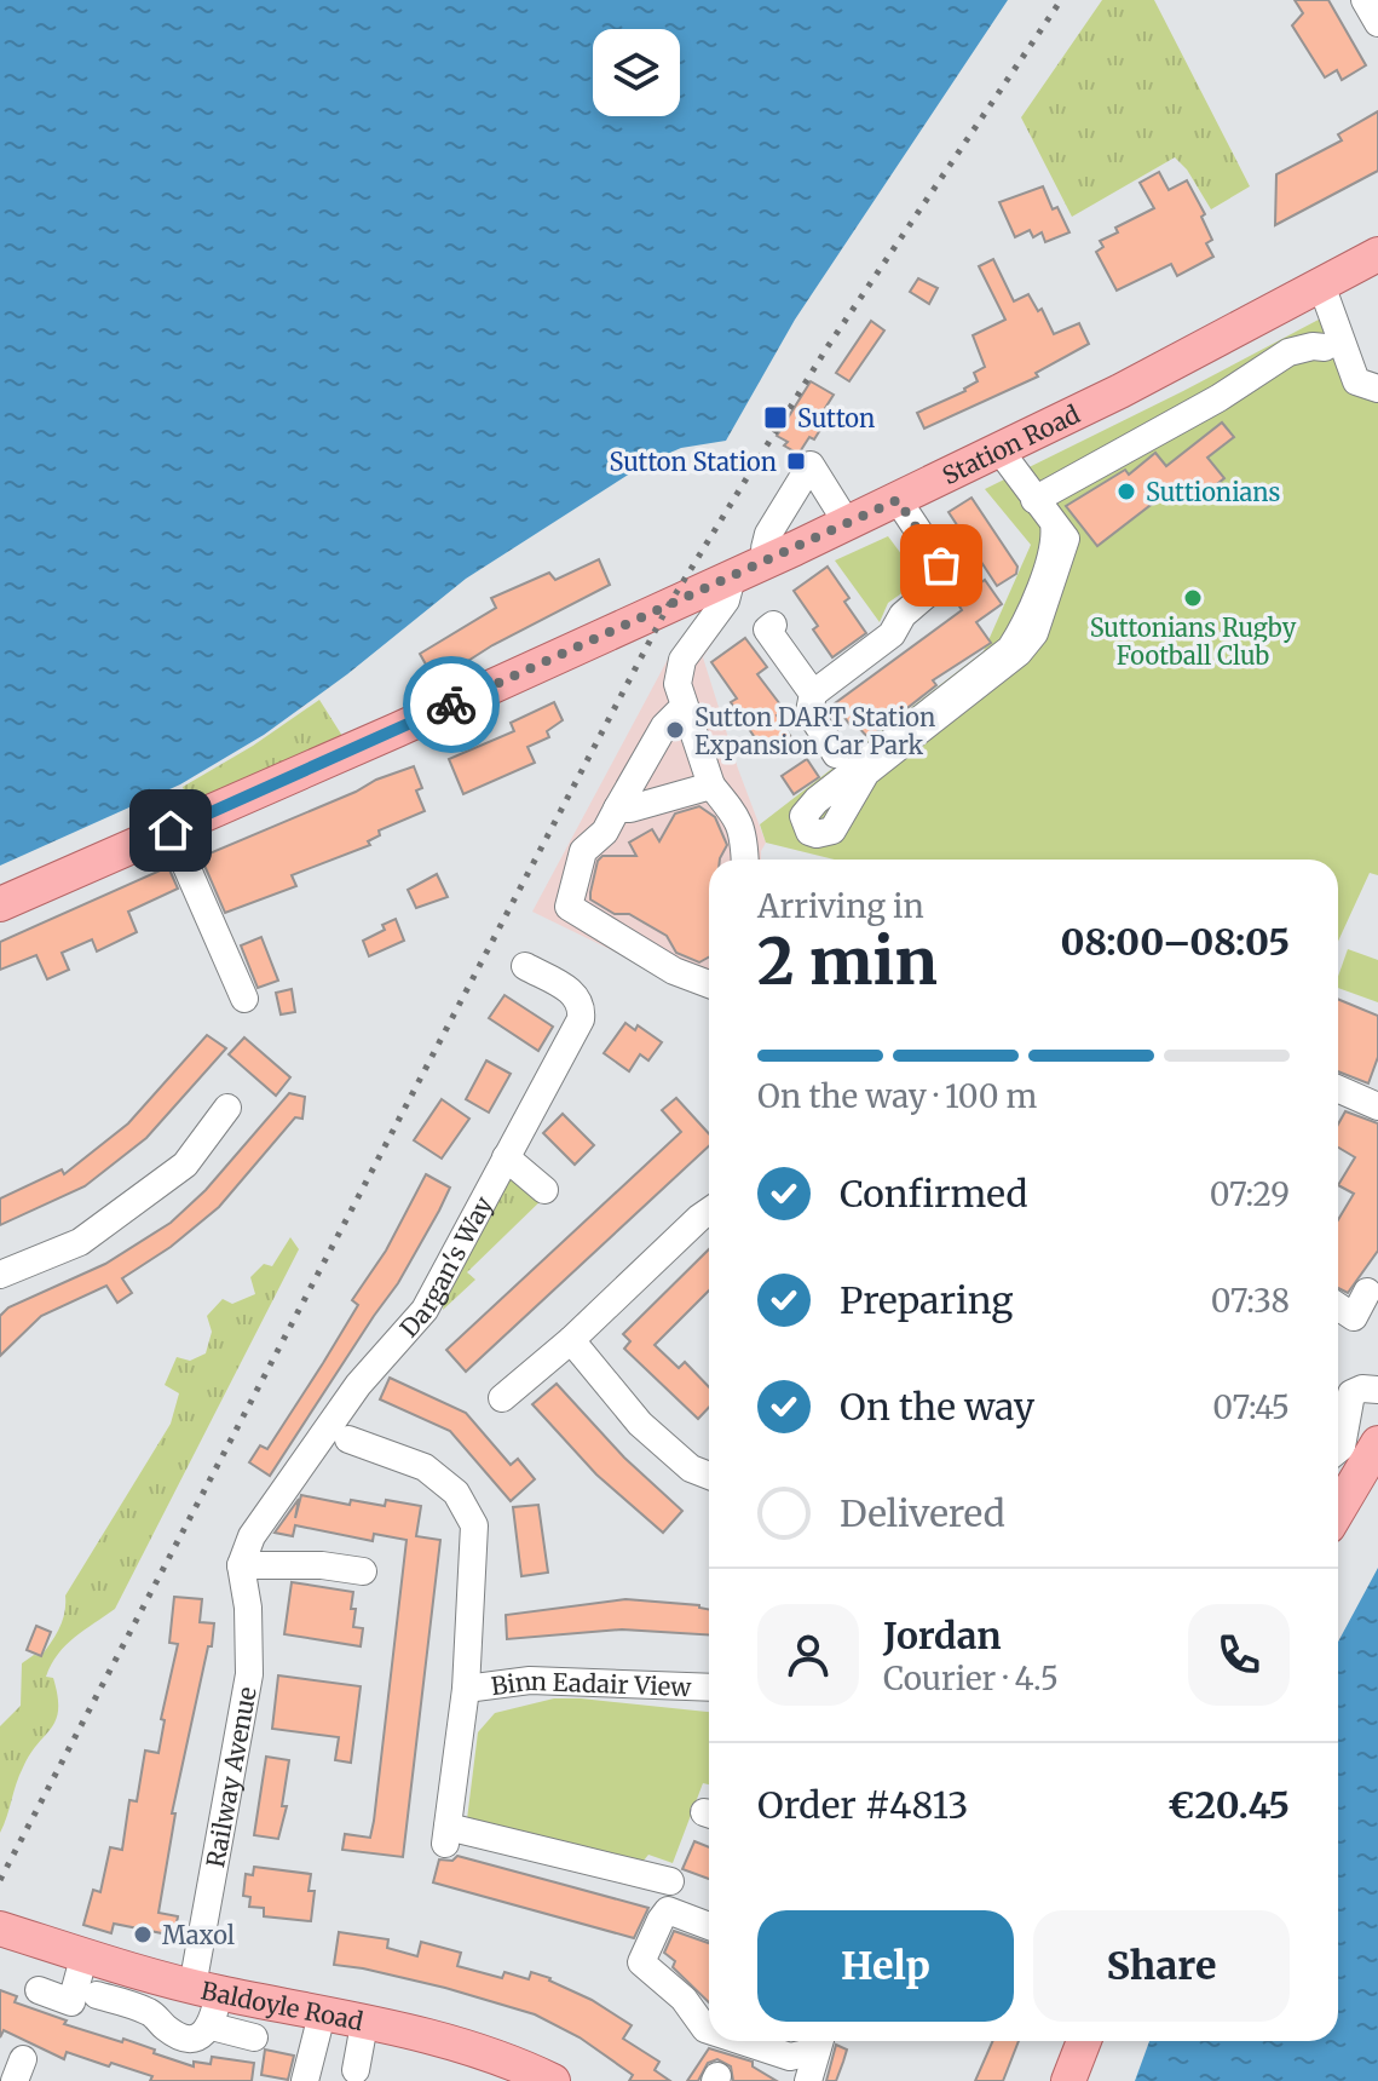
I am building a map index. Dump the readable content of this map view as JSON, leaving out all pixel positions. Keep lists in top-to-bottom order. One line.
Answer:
{"streets":{"main road":["Station Road","Baldoyle Road"],"street":["Dargan's Way","Binn Eadair View","Railway Avenue"]},"crossings":[["Dargan's Way","Railway Avenue"],["Railway Avenue","Baldoyle Road"]],"places":{"transit":["Sutton","Sutton Station"],"other":["Suttionians","Suttonians Rugby Football Club","Sutton DART Station Expansion Car Park","Maxol"]},"page":{"heading":["2 min","Arriving in","08:00–08:05"],"panel":["Jordan","Courier · 4.5","Order #4813","€20.45"],"bar":"On the way · 100 m","list":[["Confirmed","07:29"],["Preparing","07:38"],["On the way","07:45"],"Delivered"],"buttons":["Help","Share"]}}
